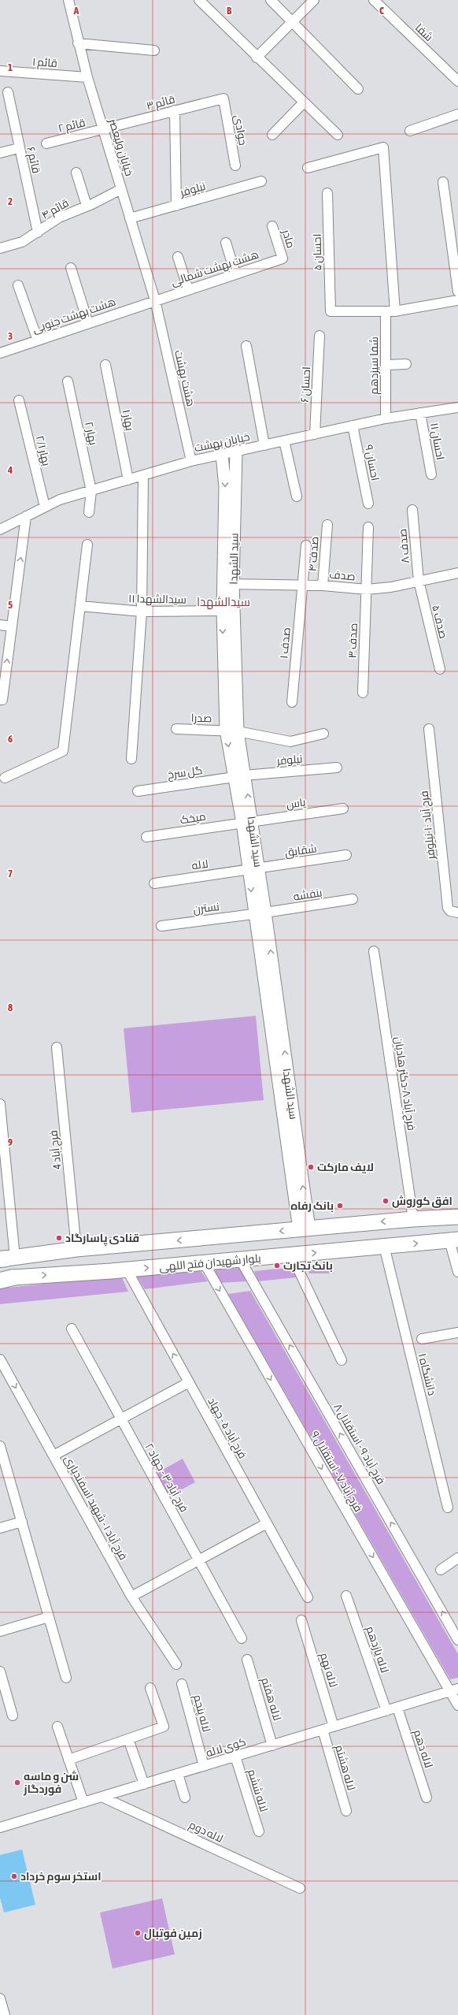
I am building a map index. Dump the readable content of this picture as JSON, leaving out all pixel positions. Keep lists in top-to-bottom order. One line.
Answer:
{"streets":{"main road":["بلوار شهیدان فتح اللهی"],"street":["شفا","قائم ۱","قائم ۳","قائم ۲","جوادی","خیابان ولیعصر","قائم ۶","نیلوفر","قائم ۴","مادر","احسان ۵","هشت بهشت شمالی","هشت بهشت جنوبی","شفا سیزدهم","هشت بهشت","احسان ۶","بهار ۱","بهار ۲","احسان ۱۱","خیابان بهشت","بهار ۲/۱","احسان ۹","صدف ۸","صدف ۴","سید الشهدا","صدف","سیدالشهدا ۱۱","صدف ۵","صدف ۳","صدف ۱","صدرا","گل سرخ","یاس","میخک","فرح آباد ۱۰-نیلوفر","شقایق","لاله","بنفشه","نسترن","فرح آباد ۸-دکتر هادیان","فرح آباد 4","دانشگاه ۱","فرح آباد ۵ - جهاد","فرح آباد ۹ - استقلال ۸","فرح آباد ۷ - استقلال ۹","فرح آباد ۳ - جهاد ۲","فرح آباد ۱ - شهید اسفندیاری","لاله یازدهم","لاله نهم","لاله هفتم","لاله پنجم","کوی لاله","لاله دهم","لاله هشتم","لاله ششم","لاله دوم"]},"crossings":[["قائم ۱","خیابان ولیعصر"],["قائم ۳","قائم ۲"],["قائم ۳","جوادی"],["قائم ۳","خیابان ولیعصر"],["قائم ۲","خیابان ولیعصر"],["خیابان ولیعصر","نیلوفر"],["خیابان ولیعصر","قائم ۴"],["خیابان ولیعصر","هشت بهشت شمالی"],["خیابان ولیعصر","هشت بهشت جنوبی"],["خیابان ولیعصر","هشت بهشت"],["قائم ۶","قائم ۴"],["نیلوفر","سید الشهدا"],["نیلوفر","گل سرخ"],["مادر","هشت بهشت شمالی"],["احسان ۵","شفا سیزدهم"],["هشت بهشت شمالی","هشت بهشت جنوبی"],["هشت بهشت شمالی","هشت بهشت"],["هشت بهشت جنوبی","هشت بهشت"],["شفا سیزدهم","خیابان بهشت"],["هشت بهشت","خیابان بهشت"],["احسان ۶","خیابان بهشت"],["بهار ۱","خیابان بهشت"],["بهار ۲","خیابان بهشت"],["احسان ۱۱","خیابان بهشت"],["خیابان بهشت","بهار ۲/۱"],["خیابان بهشت","احسان ۹"],["خیابان بهشت","سید الشهدا"],["صدف ۸","صدف"],["صدف ۸","صدف ۵"],["صدف ۴","صدف"],["سید الشهدا","صدف"],["سید الشهدا","سیدالشهدا ۱۱"],["سید الشهدا","صدرا"],["سید الشهدا","گل سرخ"],["سید الشهدا","یاس"],["سید الشهدا","میخک"],["سید الشهدا","شقایق"],["سید الشهدا","لاله"],["سید الشهدا","بنفشه"],["سید الشهدا","نسترن"],["صدف","صدف ۵"],["صدف","صدف ۳"],["صدف","صدف ۱"],["یاس","میخک"],["شقایق","لاله"],["بنفشه","نسترن"],["بلوار شهیدان فتح اللهی","دانشگاه ۱"],["بلوار شهیدان فتح اللهی","فرح آباد ۵ - جهاد"],["بلوار شهیدان فتح اللهی","فرح آباد ۹ - استقلال ۸"],["بلوار شهیدان فتح اللهی","فرح آباد ۷ - استقلال ۹"],["فرح آباد ۷ - استقلال ۹","کوی لاله"],["لاله یازدهم","کوی لاله"],["لاله نهم","کوی لاله"],["لاله هفتم","کوی لاله"],["لاله پنجم","کوی لاله"],["کوی لاله","لاله دهم"],["کوی لاله","لاله هشتم"],["کوی لاله","لاله ششم"],["کوی لاله","لاله دوم"]],"one_way":["فرح آباد ۹ - استقلال ۸","فرح آباد ۷ - استقلال ۹"],"districts":["سیدالشهدا"],"places":["لایف مارکت","افق کوروش","بانک رفاه","قنادی پاسارگاد","بانک تجارت","شن و ماسه فوردگاز","استخر سوم خرداد","زمین فوتبال"],"grid":{"columns":["A","B","C"],"rows":["1","2","3","4","5","6","7","8","9"]}}
